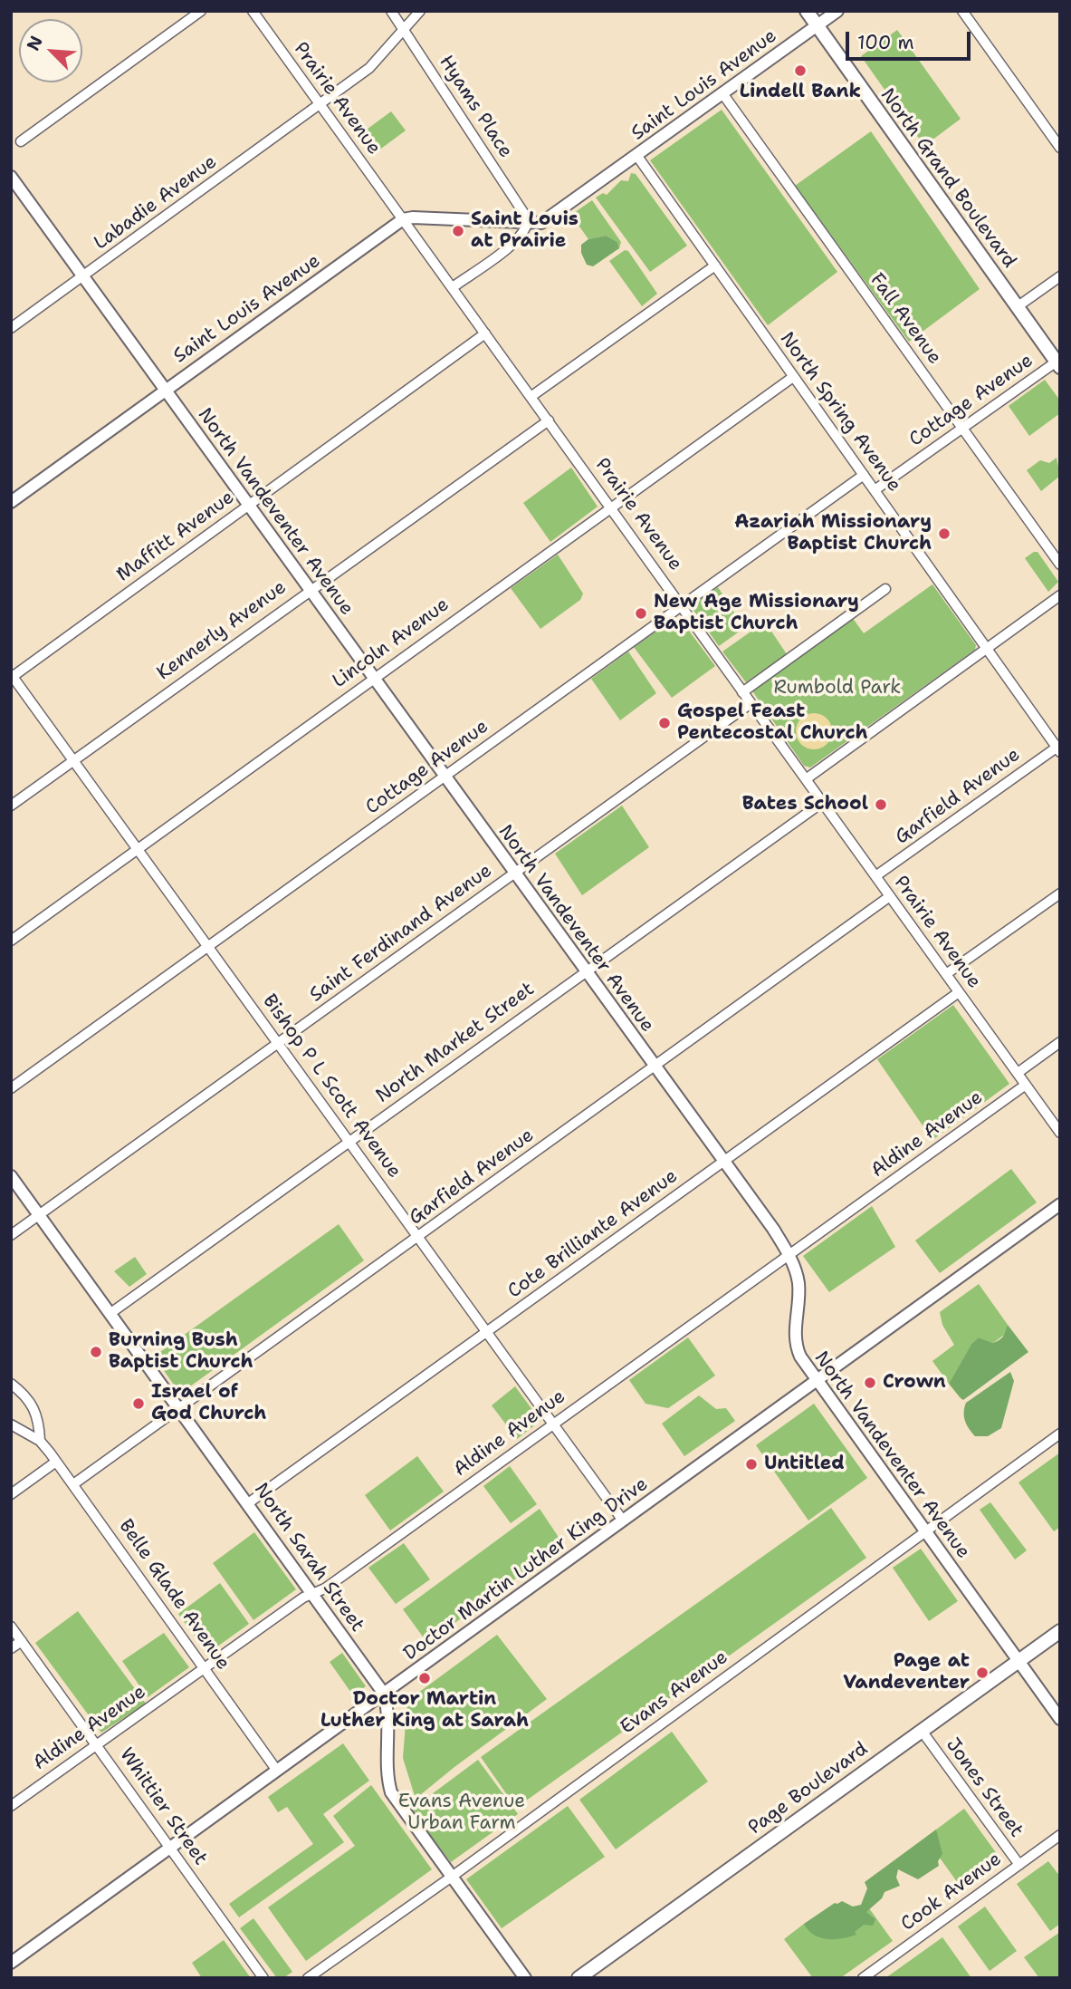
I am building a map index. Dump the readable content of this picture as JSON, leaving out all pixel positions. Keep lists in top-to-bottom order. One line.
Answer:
{"streets":{"main road":["Saint Louis Avenue","North Grand Boulevard","North Vandeventer Avenue","North Sarah Street","Doctor Martin Luther King Drive","Page Boulevard"],"street":["Prairie Avenue","Hyams Place","Labadie Avenue","Fall Avenue","Cottage Avenue","North Spring Avenue","Maffitt Avenue","Kennerly Avenue","Lincoln Avenue","Garfield Avenue","Saint Ferdinand Avenue","North Market Street","Bishop P L Scott Avenue","Aldine Avenue","Cote Brilliante Avenue","Belle Glade Avenue","Evans Avenue","Jones Street","Whittier Street","Cook Avenue"]},"crossings":[["Saint Louis Avenue","Prairie Avenue"],["Saint Louis Avenue","Hyams Place"],["Saint Louis Avenue","North Grand Boulevard"],["Saint Louis Avenue","Fall Avenue"],["Saint Louis Avenue","North Spring Avenue"],["Saint Louis Avenue","North Vandeventer Avenue"],["Prairie Avenue","Labadie Avenue"],["Prairie Avenue","Cottage Avenue"],["Prairie Avenue","Maffitt Avenue"],["Prairie Avenue","Kennerly Avenue"],["Prairie Avenue","Lincoln Avenue"],["Prairie Avenue","Garfield Avenue"],["Prairie Avenue","Saint Ferdinand Avenue"],["Prairie Avenue","North Market Street"],["Prairie Avenue","Aldine Avenue"],["Prairie Avenue","Cote Brilliante Avenue"],["Hyams Place","Labadie Avenue"],["North Grand Boulevard","Cottage Avenue"],["Labadie Avenue","North Vandeventer Avenue"],["Fall Avenue","Cottage Avenue"],["Cottage Avenue","North Spring Avenue"],["Cottage Avenue","North Vandeventer Avenue"],["Cottage Avenue","Bishop P L Scott Avenue"],["North Spring Avenue","Lincoln Avenue"],["North Spring Avenue","Garfield Avenue"],["North Vandeventer Avenue","Maffitt Avenue"],["North Vandeventer Avenue","Kennerly Avenue"],["North Vandeventer Avenue","Lincoln Avenue"],["North Vandeventer Avenue","Garfield Avenue"],["North Vandeventer Avenue","Saint Ferdinand Avenue"],["North Vandeventer Avenue","North Market Street"],["North Vandeventer Avenue","Aldine Avenue"],["North Vandeventer Avenue","Cote Brilliante Avenue"],["North Vandeventer Avenue","Doctor Martin Luther King Drive"],["North Vandeventer Avenue","Evans Avenue"],["North Vandeventer Avenue","Page Boulevard"],["Maffitt Avenue","Bishop P L Scott Avenue"],["Kennerly Avenue","Bishop P L Scott Avenue"],["Lincoln Avenue","Bishop P L Scott Avenue"],["Garfield Avenue","Bishop P L Scott Avenue"],["Garfield Avenue","North Sarah Street"],["Garfield Avenue","Belle Glade Avenue"],["Saint Ferdinand Avenue","Bishop P L Scott Avenue"],["Saint Ferdinand Avenue","North Sarah Street"],["North Market Street","Bishop P L Scott Avenue"],["North Market Street","North Sarah Street"],["Bishop P L Scott Avenue","Aldine Avenue"],["Bishop P L Scott Avenue","Cote Brilliante Avenue"],["Bishop P L Scott Avenue","Doctor Martin Luther King Drive"],["Aldine Avenue","North Sarah Street"],["Aldine Avenue","Belle Glade Avenue"],["Aldine Avenue","Whittier Street"],["Cote Brilliante Avenue","North Sarah Street"],["North Sarah Street","Doctor Martin Luther King Drive"],["North Sarah Street","Evans Avenue"],["Doctor Martin Luther King Drive","Belle Glade Avenue"],["Doctor Martin Luther King Drive","Whittier Street"],["Jones Street","Page Boulevard"],["Jones Street","Cook Avenue"]],"parks":["Rumbold Park","Evans Avenue Urban Farm"],"places":["Lindell Bank","Saint Louis at Prairie","Azariah Missionary Baptist Church","New Age Missionary Baptist Church","Gospel Feast Pentecostal Church","Bates School","Burning Bush Baptist Church","Crown","Israel of God Church","Untitled","Page at Vandeventer","Doctor Martin Luther King at Sarah"],"scale_bar":"100 m","north":"top left"}
